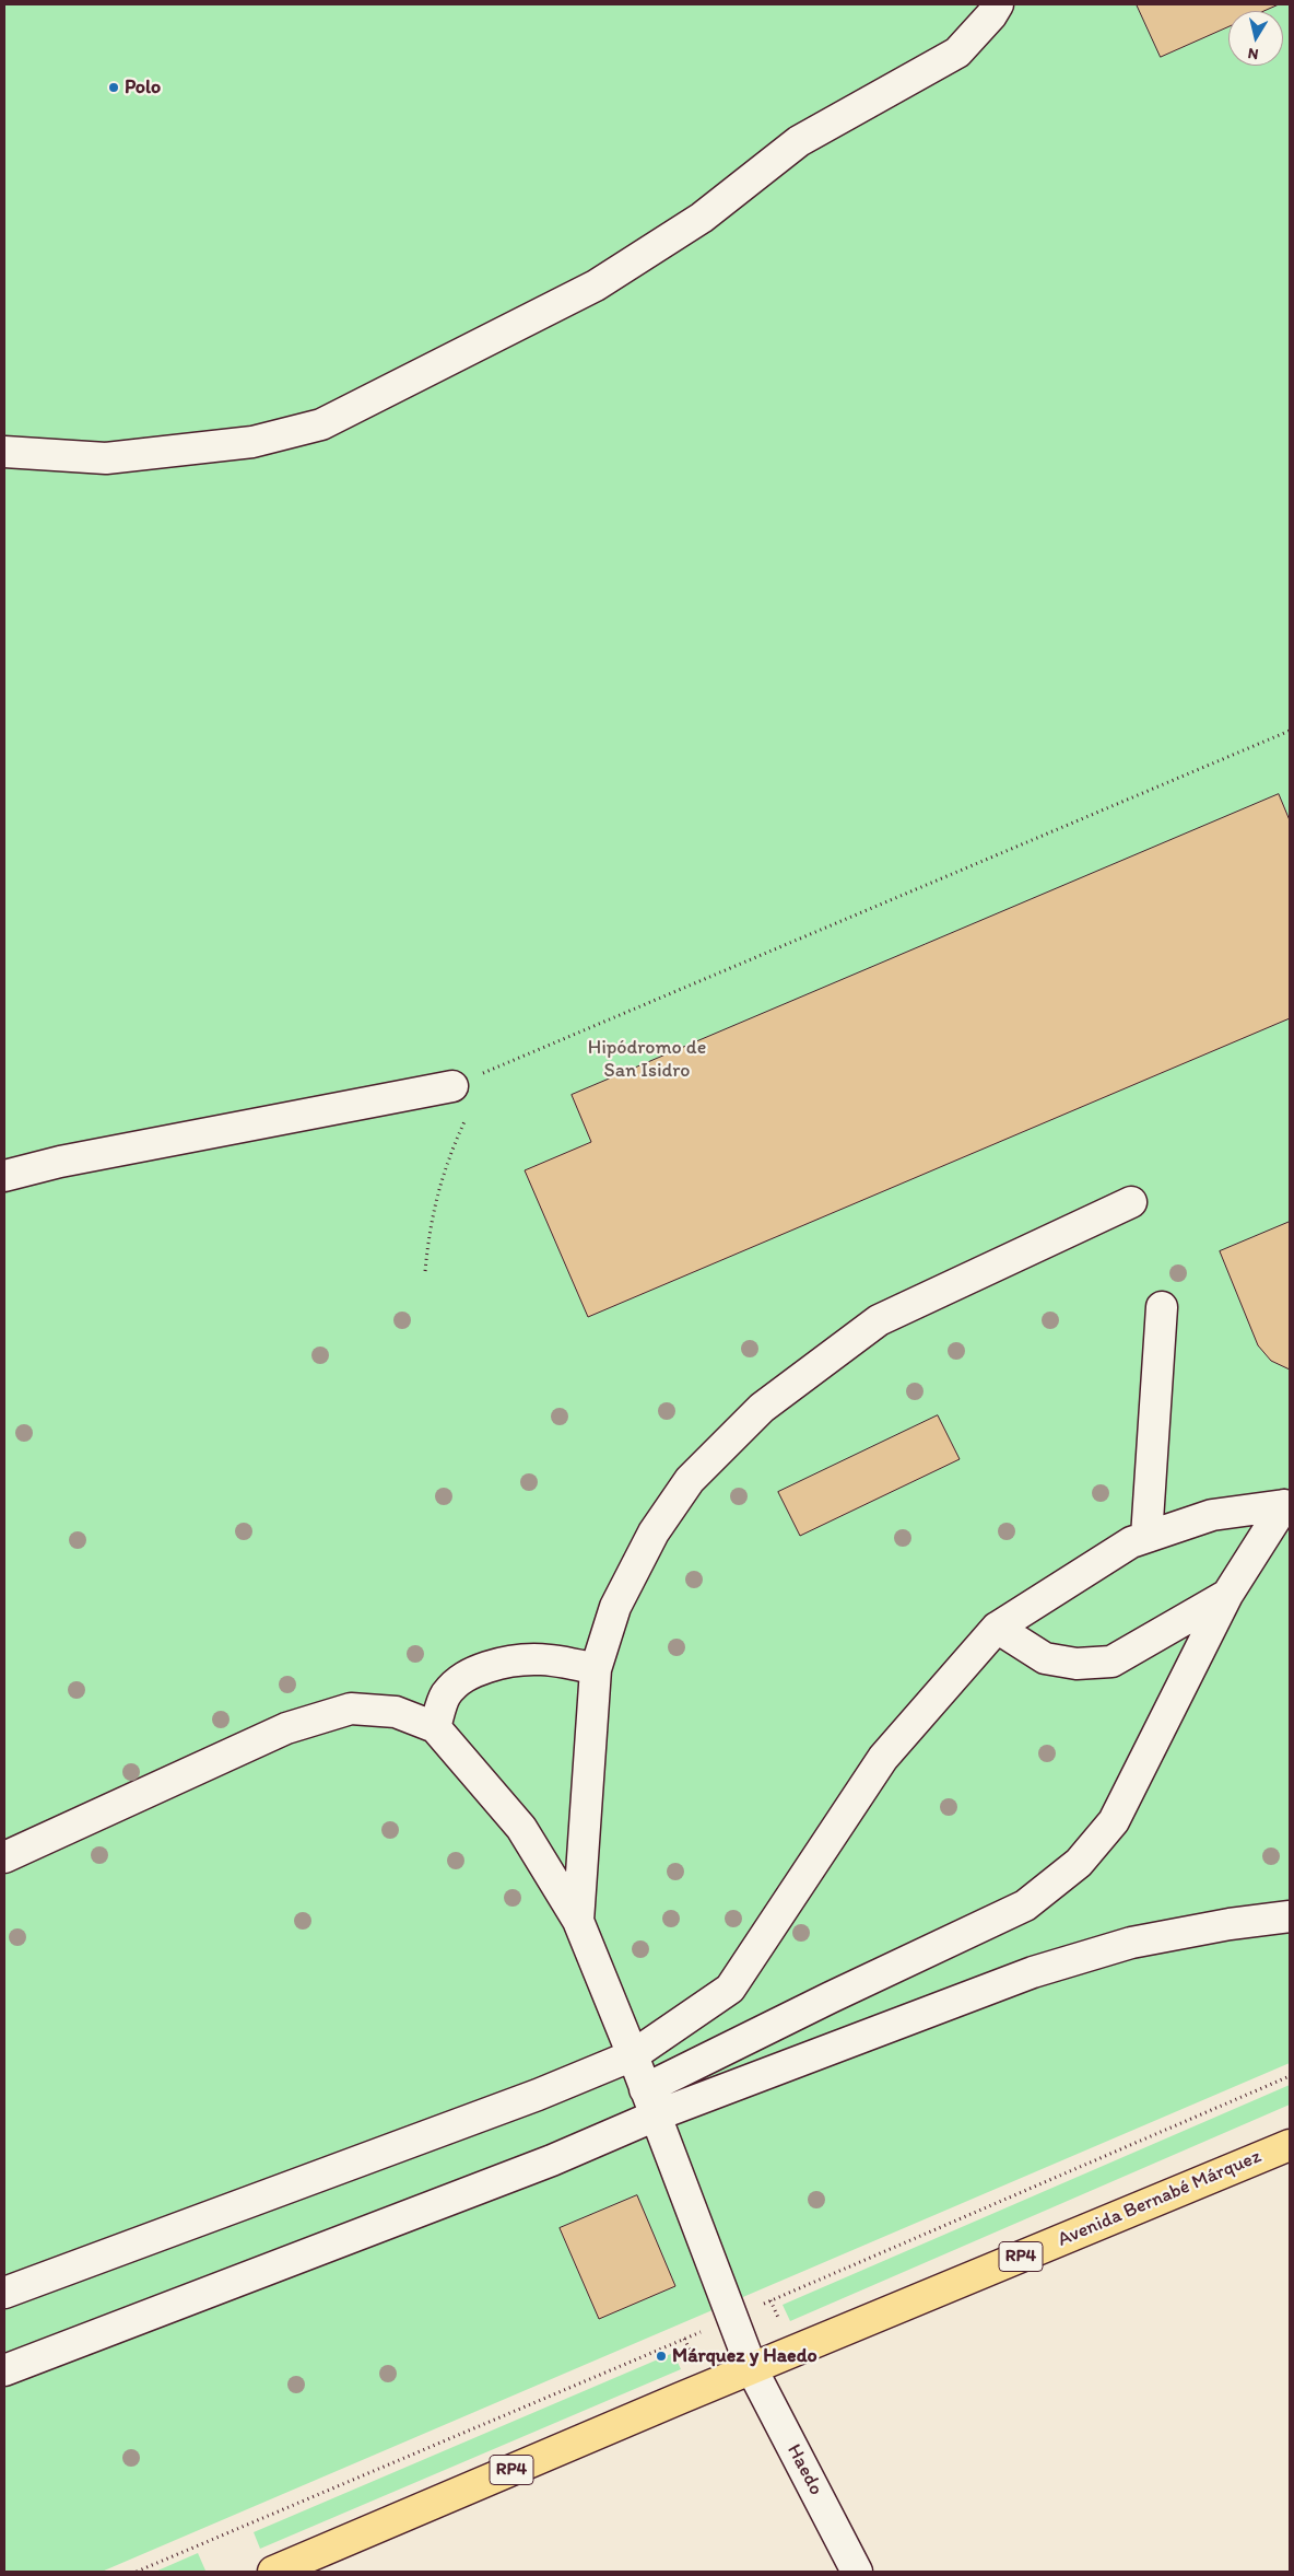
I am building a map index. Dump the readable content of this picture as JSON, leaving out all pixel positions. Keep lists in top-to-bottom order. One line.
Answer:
{"streets":{"main road":["Avenida Bernabé Márquez","RP4"],"street":["Haedo"]},"crossings":[["Avenida Bernabé Márquez","Haedo"]],"parks":["Hipódromo de San Isidro"],"places":["Polo","Márquez y Haedo"],"north":"bottom"}
